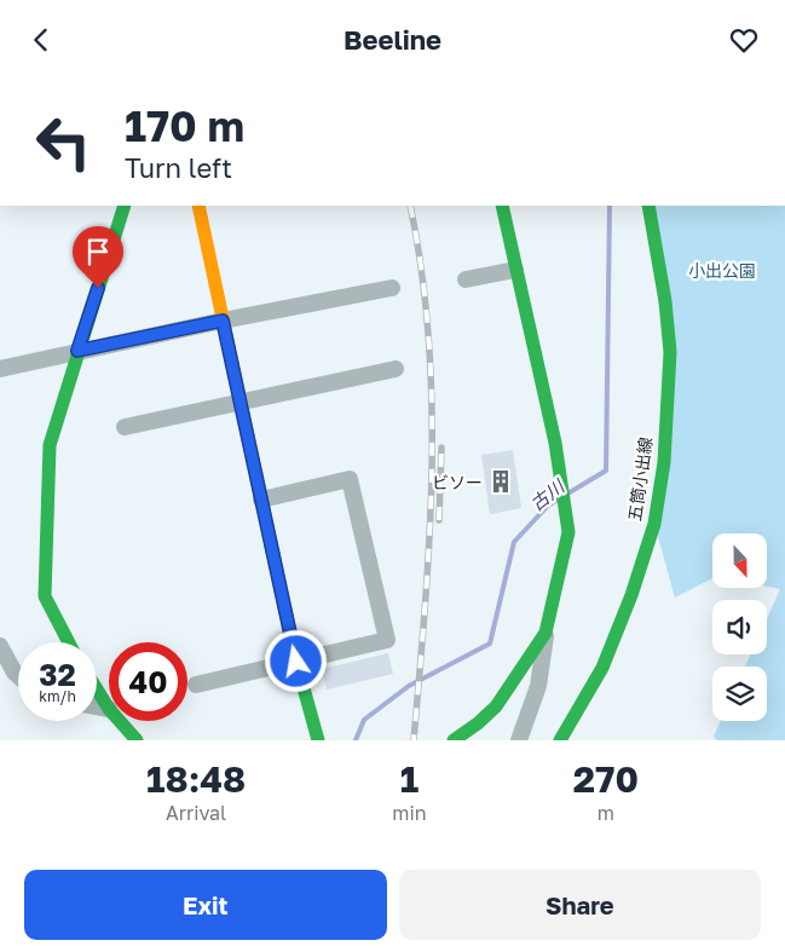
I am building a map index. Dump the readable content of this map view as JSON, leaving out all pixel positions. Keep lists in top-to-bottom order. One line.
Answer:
{"streets":{"street":["五筒小出線"]},"water":["古川"],"parks":["小出公園"],"places":{"building":["ビソー"]},"north":"bottom","page":{"header":"Beeline","turn":["170 m","Turn left"],"speed":"32 km/h","limit":"40","eta":["18:48","Arrival","1","min","270","m"],"buttons":["Exit","Share"]}}
